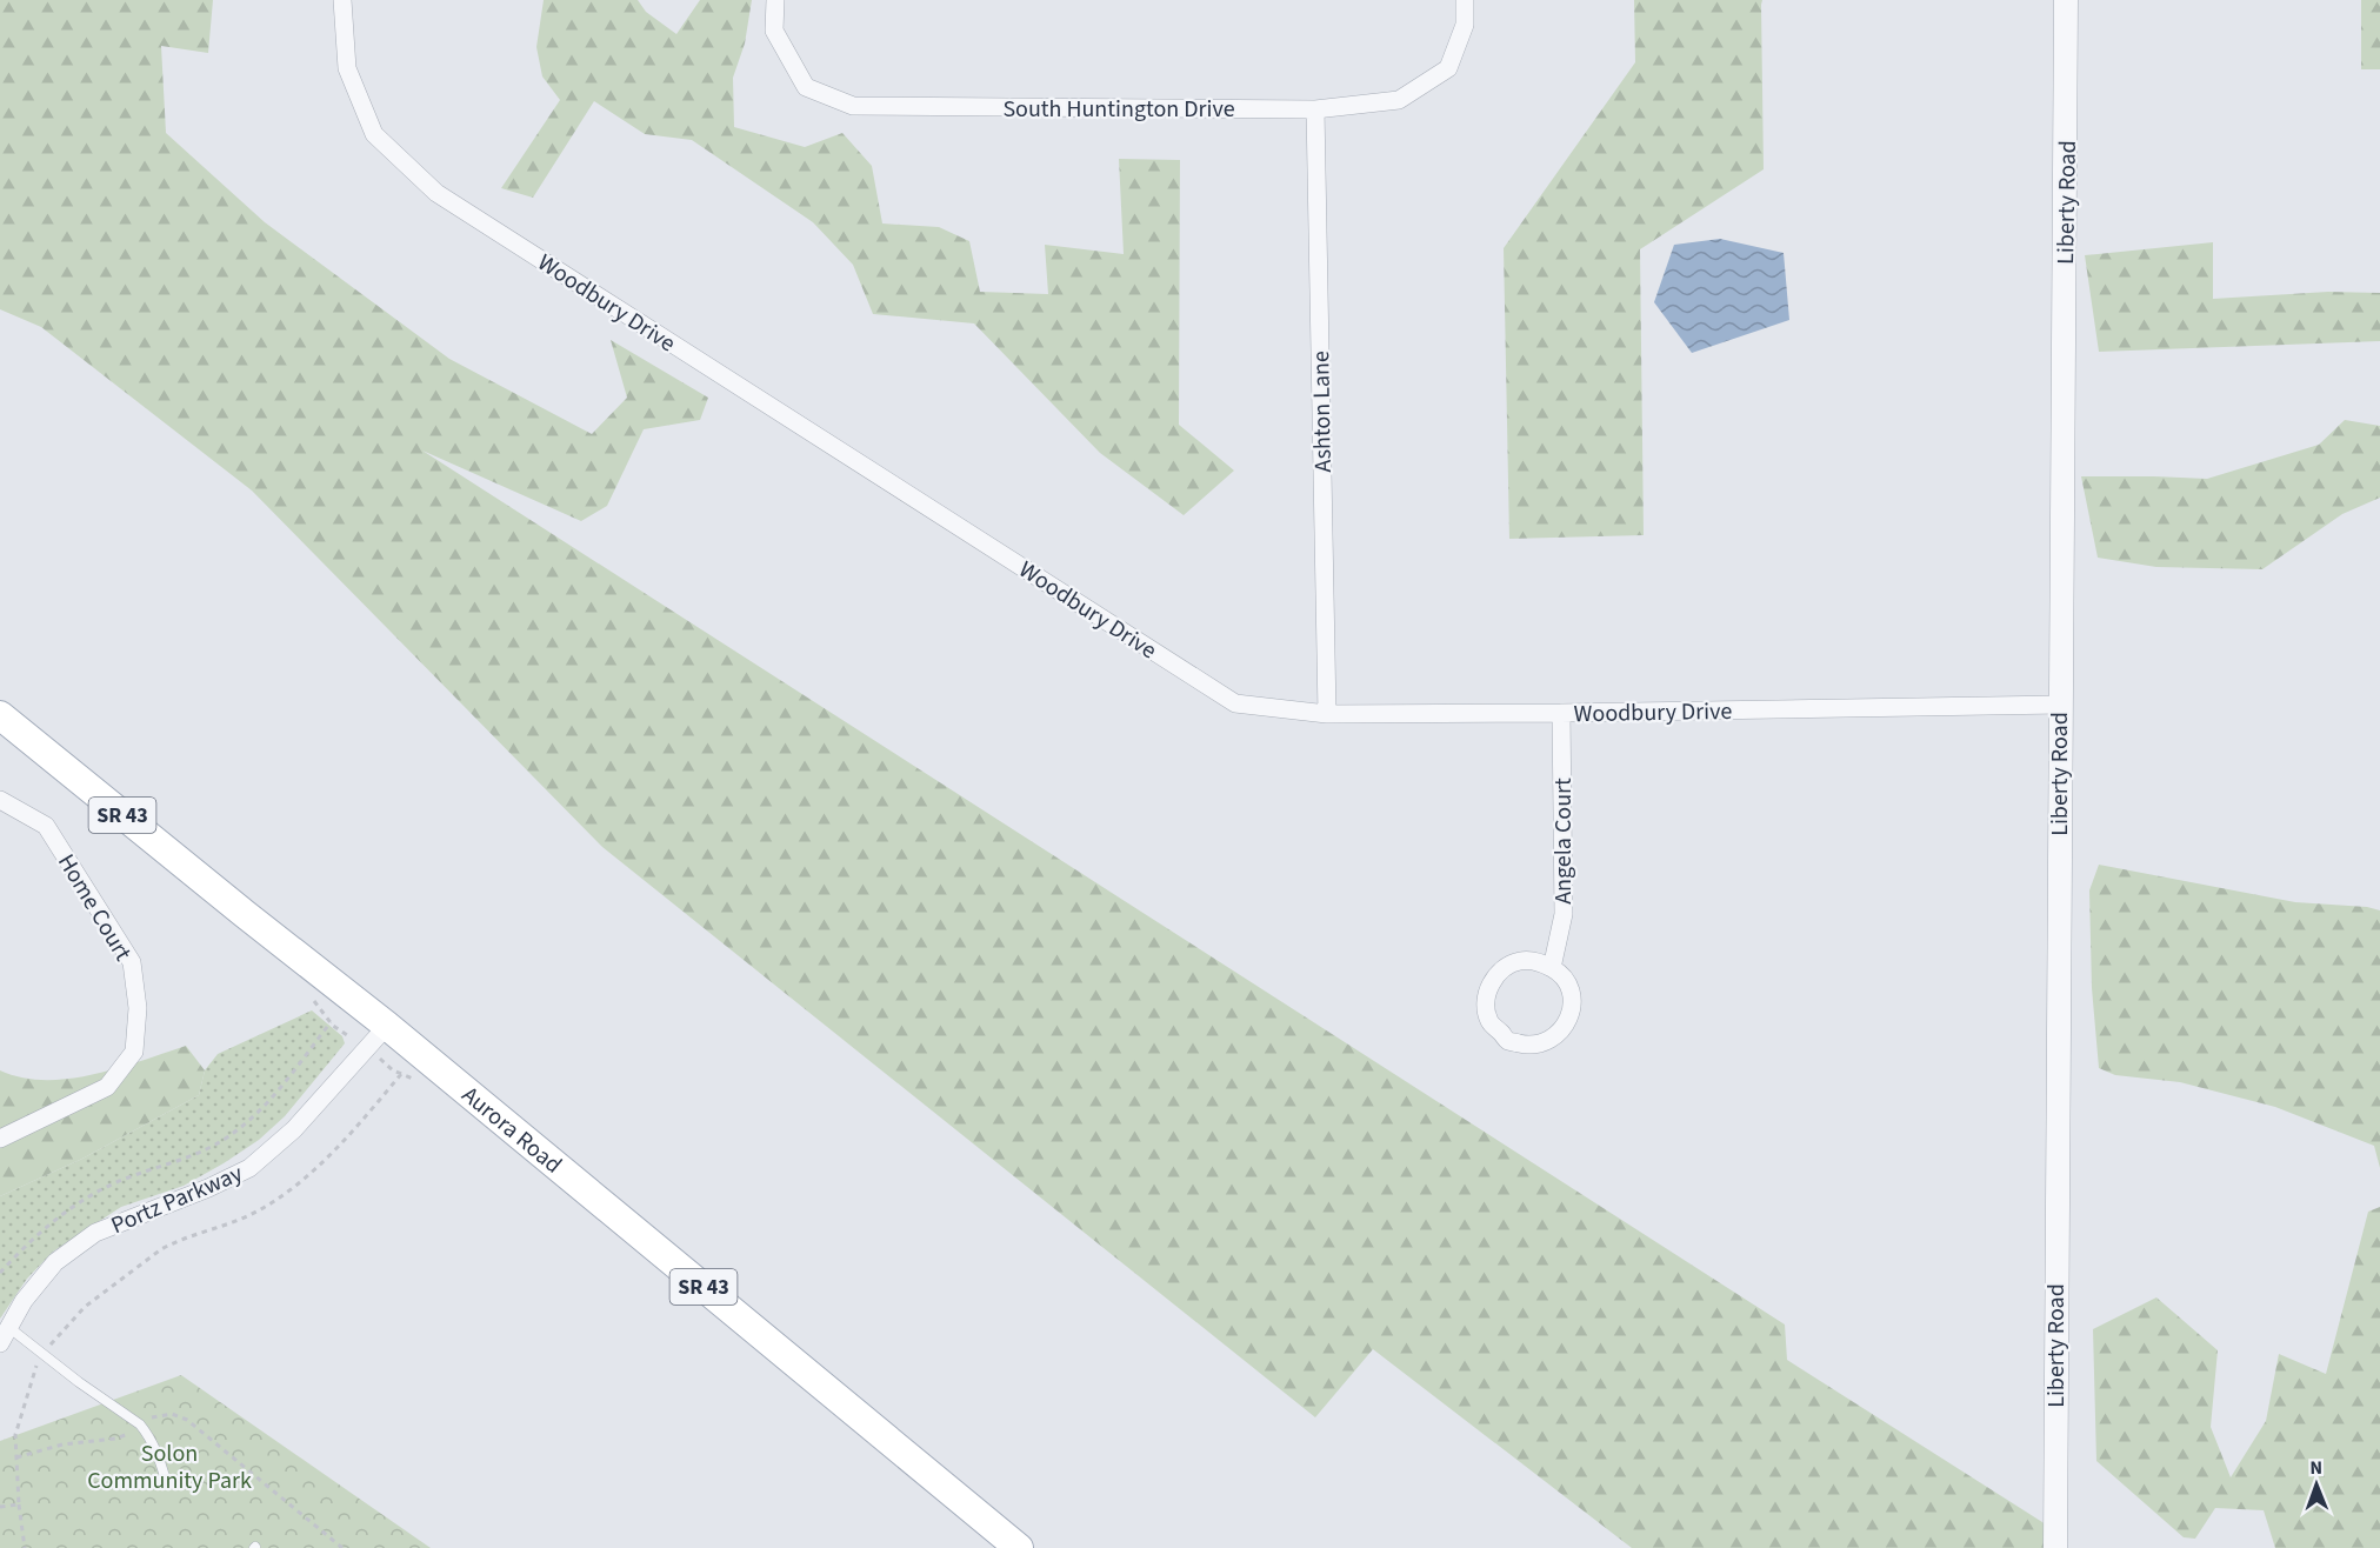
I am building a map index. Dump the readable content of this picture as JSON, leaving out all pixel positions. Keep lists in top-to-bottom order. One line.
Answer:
{"streets":{"main road":["SR 43","Aurora Road"],"street":["South Huntington Drive","Liberty Road","Woodbury Drive","Ashton Lane","Angela Court","Home Court","Portz Parkway"]},"crossings":[["South Huntington Drive","Ashton Lane"],["Liberty Road","Woodbury Drive"],["Woodbury Drive","Ashton Lane"],["Woodbury Drive","Angela Court"],["Aurora Road","Portz Parkway"]],"parks":["Solon Community Park"],"north":"top"}
